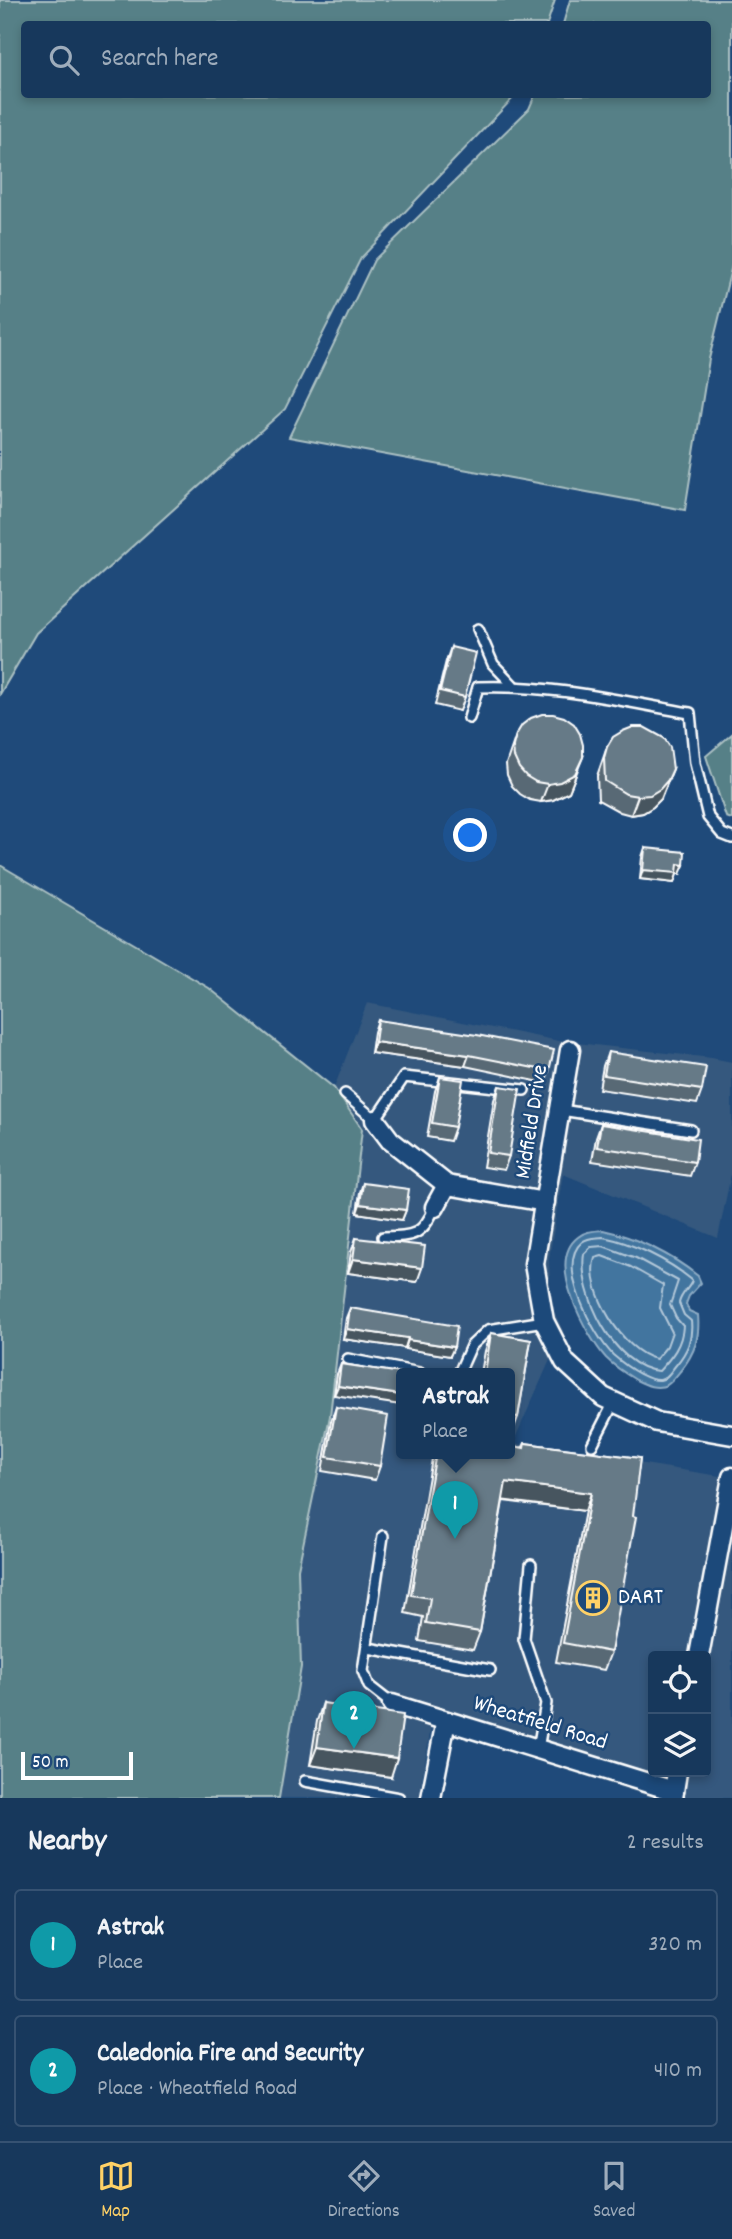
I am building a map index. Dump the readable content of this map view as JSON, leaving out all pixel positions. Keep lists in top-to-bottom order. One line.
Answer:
{"streets":{"street":["Midfield Drive","Wheatfield Road"]},"places":{"building":["DART"]},"scale_bar":"50 m","page":{"search":"Search here","popup":["Astrak","Place"],"pins":["1","2"],"scale":"50 m","heading":["Nearby","2 results"],"list":[{"mark":"1","name":"Astrak","note":"Place","value":"320 m"},{"mark":"2","name":"Caledonia Fire and Security","note":"Place · Wheatfield Road","value":"410 m"}],"nav":["Map","Directions","Saved"]}}
